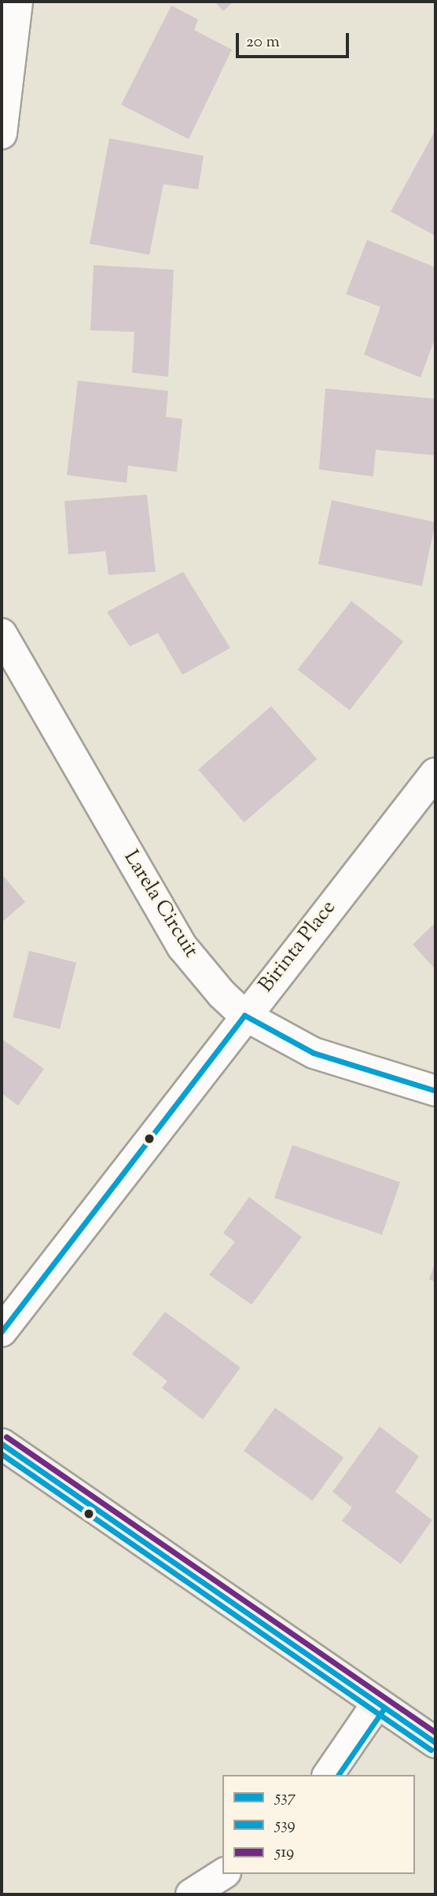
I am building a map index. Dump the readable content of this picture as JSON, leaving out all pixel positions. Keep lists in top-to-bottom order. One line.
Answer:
{"streets":{"street":["Larela Circuit","Birinta Place"]},"crossings":[["Larela Circuit","Birinta Place"]],"lines":["transit line 537","transit line 519","transit line 539"],"legend":["537","539","519"],"scale_bar":"20 m"}
